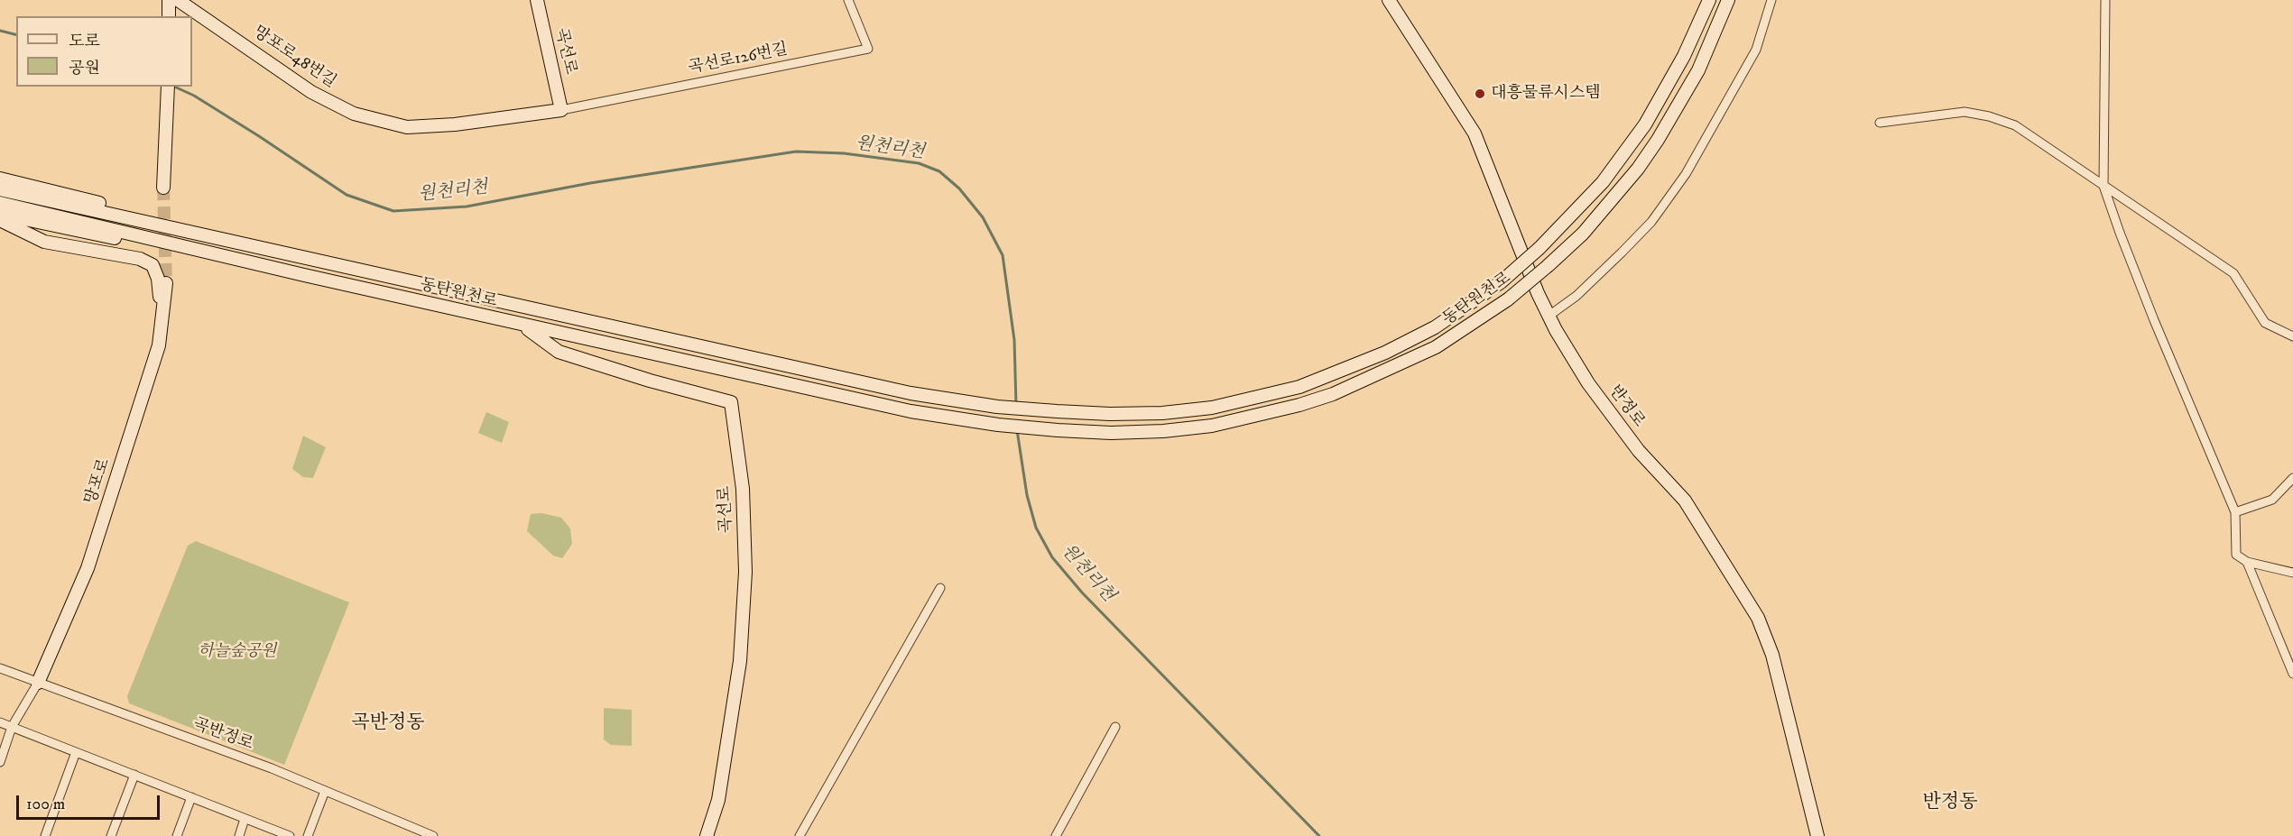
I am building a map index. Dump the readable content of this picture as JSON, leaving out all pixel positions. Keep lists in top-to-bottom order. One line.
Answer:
{"streets":{"main road":["곡선로","망포로48번길","동탄원천로","반정로","망포로"],"street":["곡선로126번길","곡반정로"]},"crossings":[["곡선로","망포로48번길"],["곡선로","곡선로126번길"],["곡선로","동탄원천로"],["망포로48번길","곡선로126번길"],["망포로","곡반정로"]],"districts":["곡반정동","반정동"],"water":["원천리천"],"parks":["하늘숲공원"],"places":["대흥물류시스템"],"legend":["도로","공원"],"scale_bar":"100 m"}
